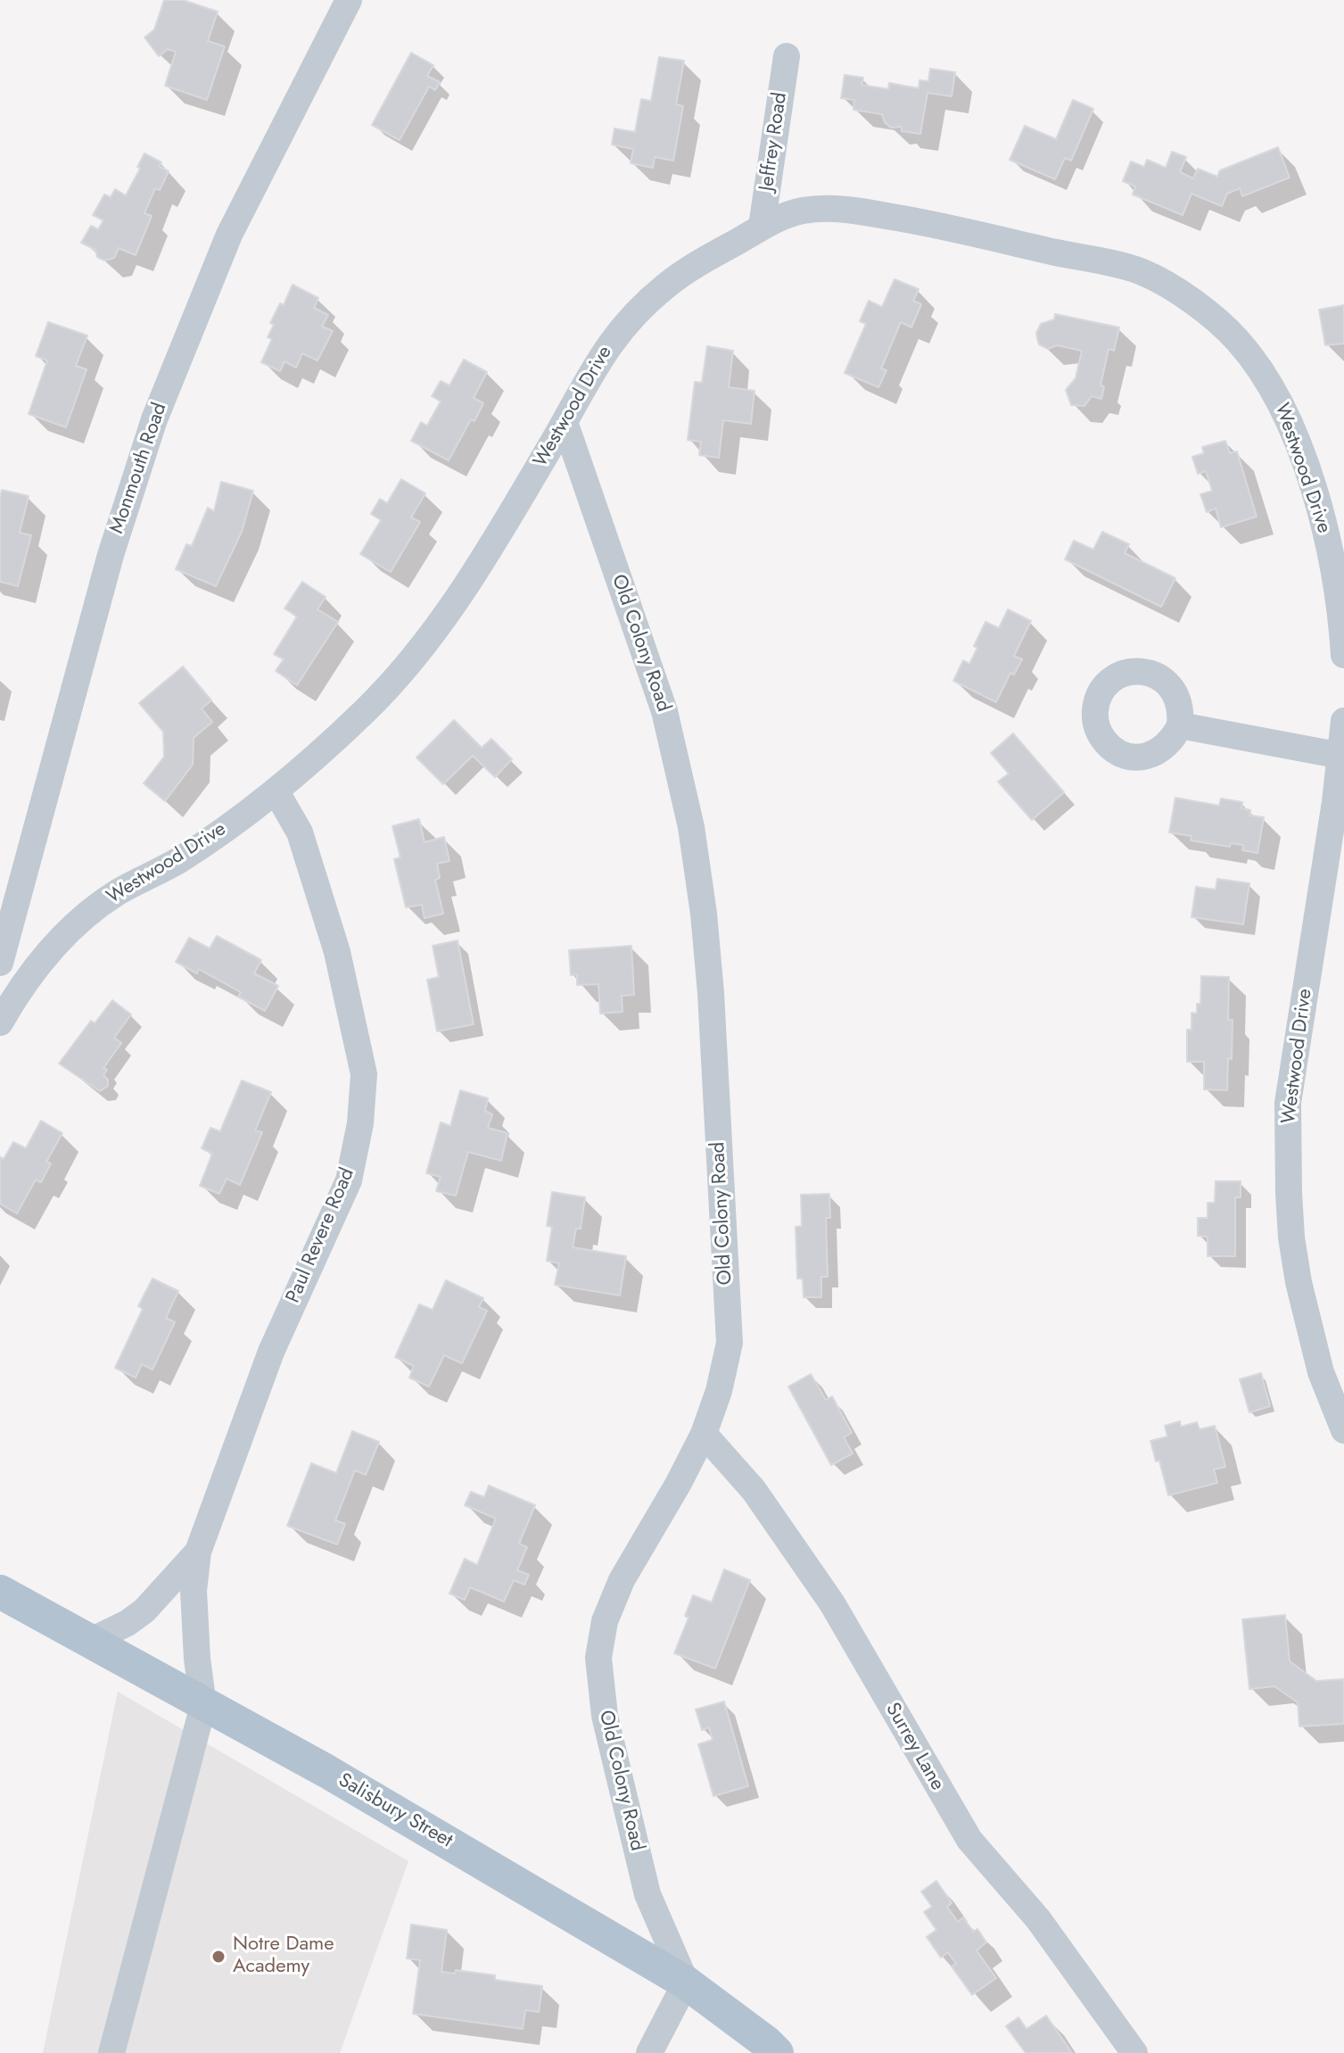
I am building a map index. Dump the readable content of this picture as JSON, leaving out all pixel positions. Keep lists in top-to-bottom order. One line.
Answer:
{"streets":{"main road":["Salisbury Street"],"street":["Jeffrey Road","Westwood Drive","Monmouth Road","Old Colony Road","Paul Revere Road","Surrey Lane"]},"crossings":[["Jeffrey Road","Westwood Drive"],["Westwood Drive","Old Colony Road"],["Westwood Drive","Paul Revere Road"],["Old Colony Road","Surrey Lane"],["Old Colony Road","Salisbury Street"],["Paul Revere Road","Salisbury Street"]],"places":["Notre Dame Academy"]}
